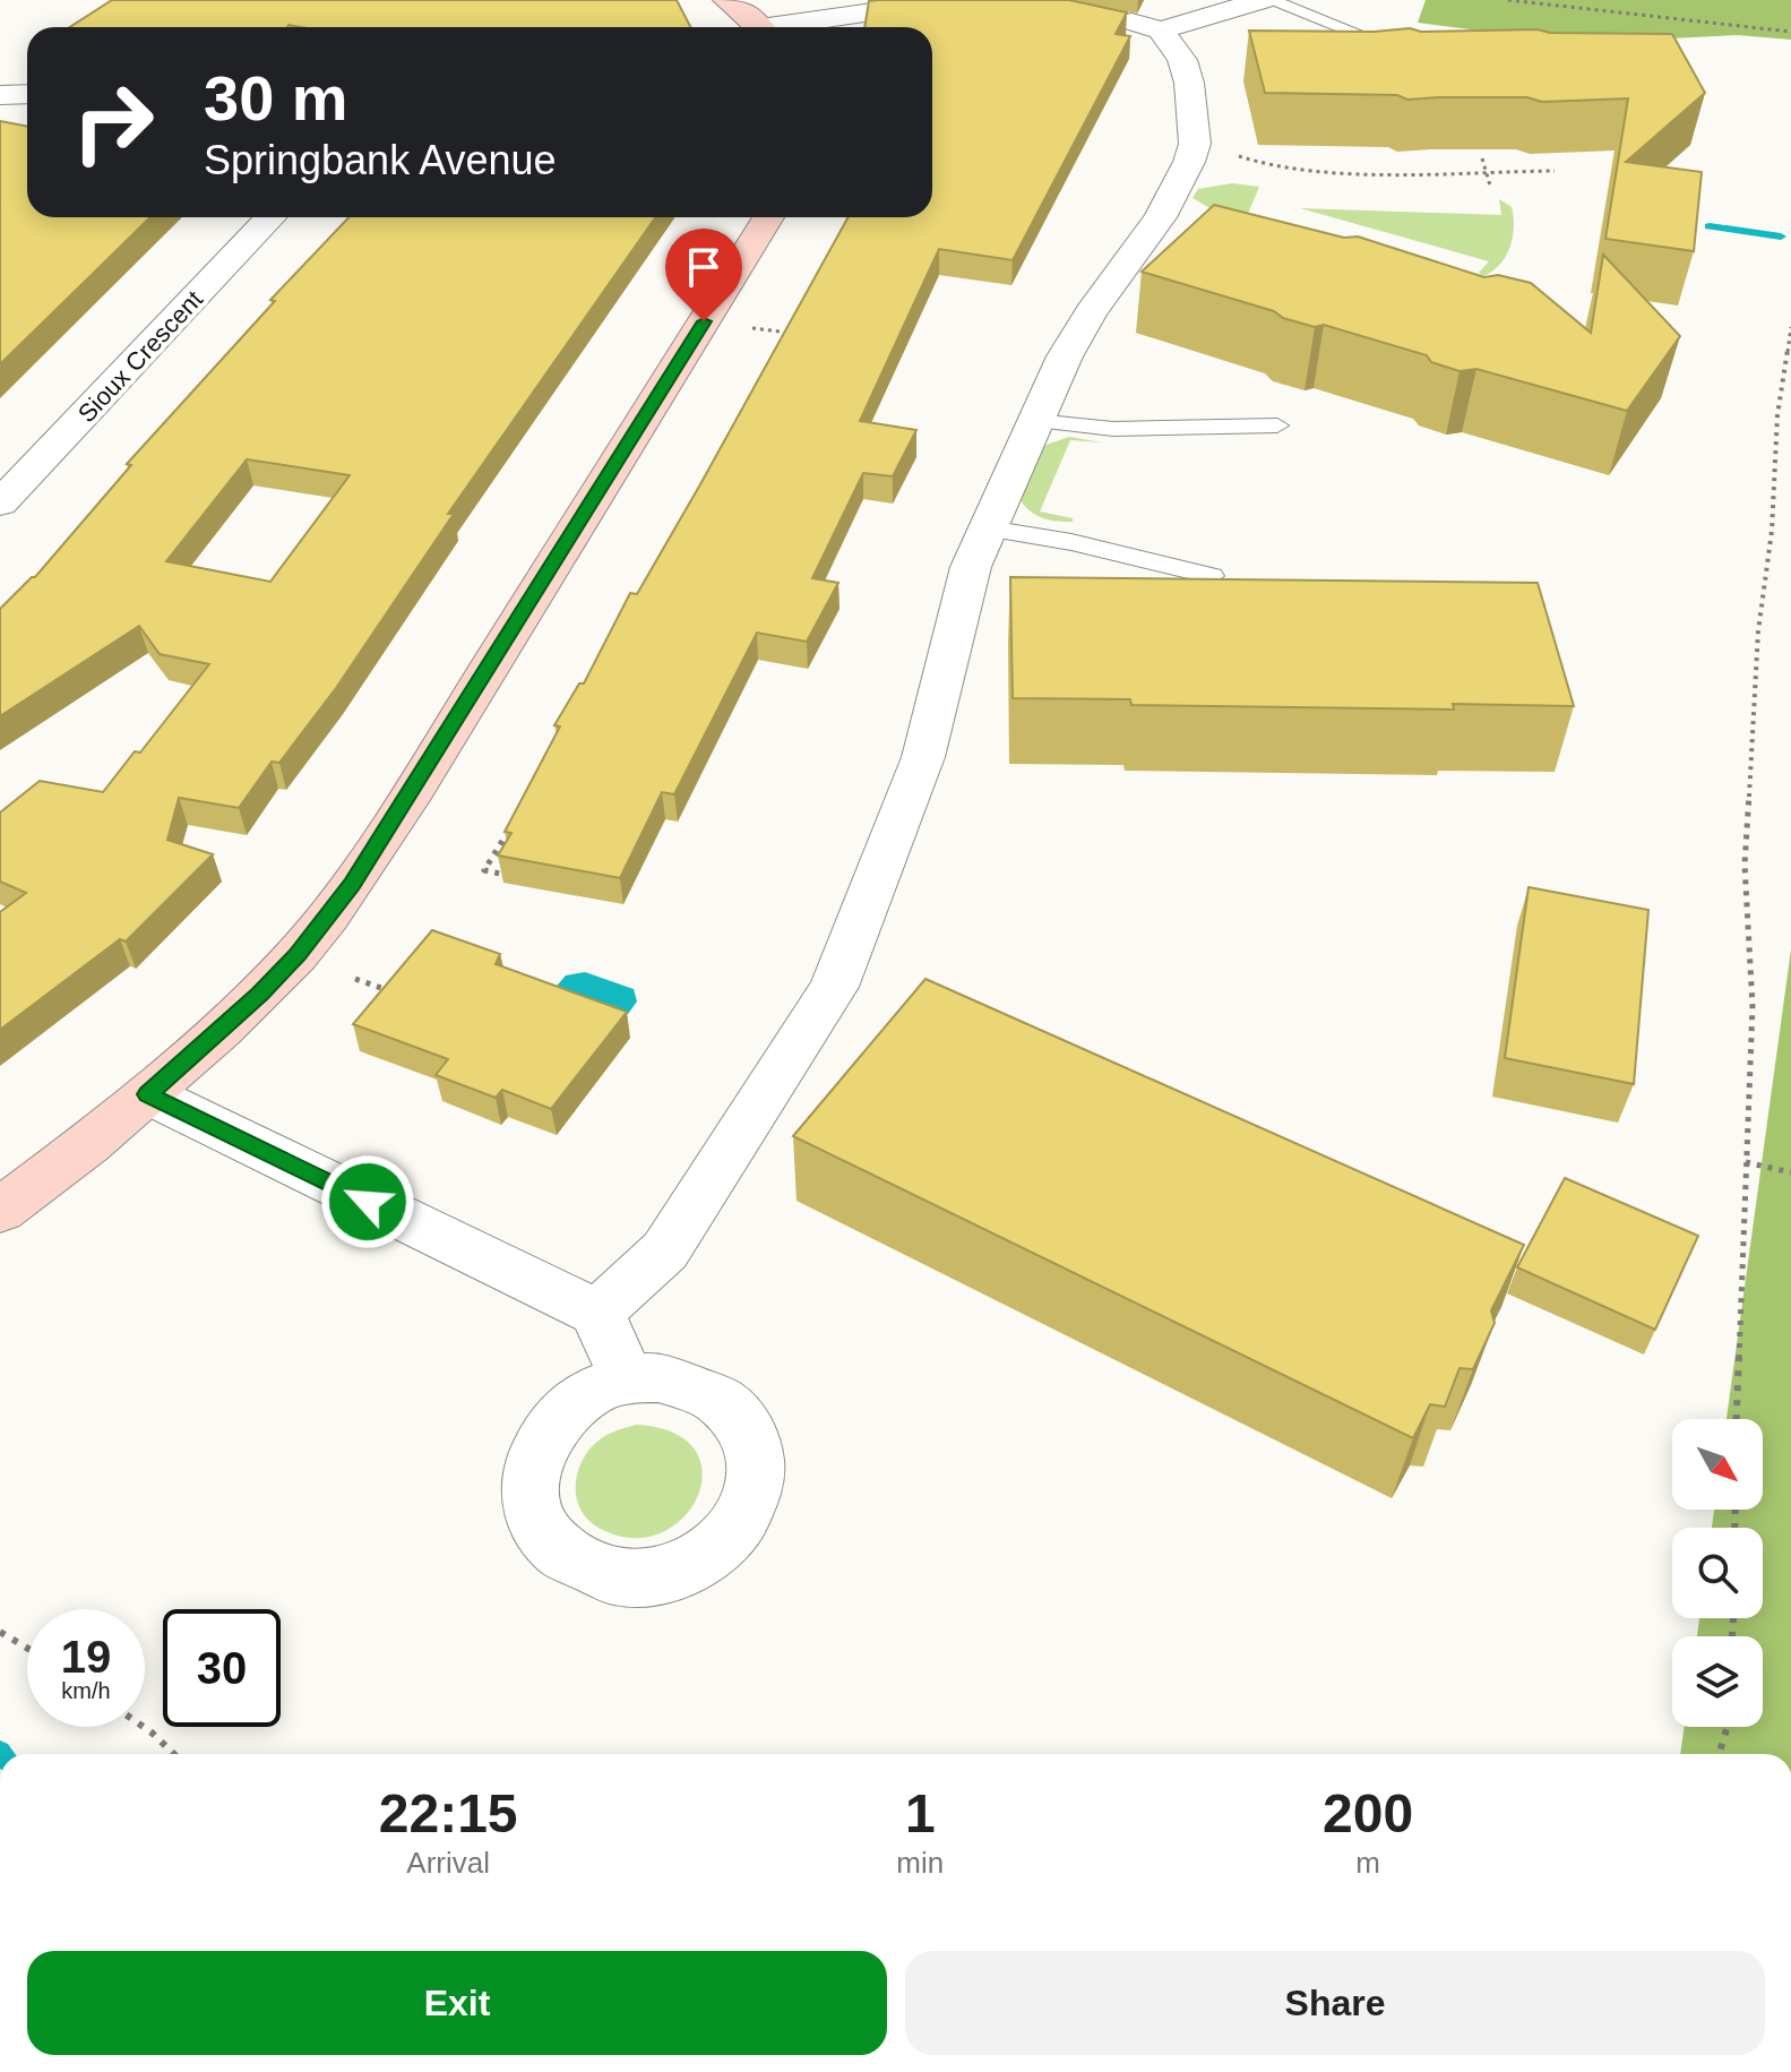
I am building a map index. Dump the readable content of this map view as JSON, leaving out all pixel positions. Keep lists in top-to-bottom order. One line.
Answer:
{"streets":{"street":["Sioux Crescent"]},"north":"bottom right","page":{"turn":["30 m","Springbank Avenue"],"speed":"19 km/h","limit":"30","eta":["22:15","Arrival","1","min","200","m"],"buttons":["Exit","Share"]}}
